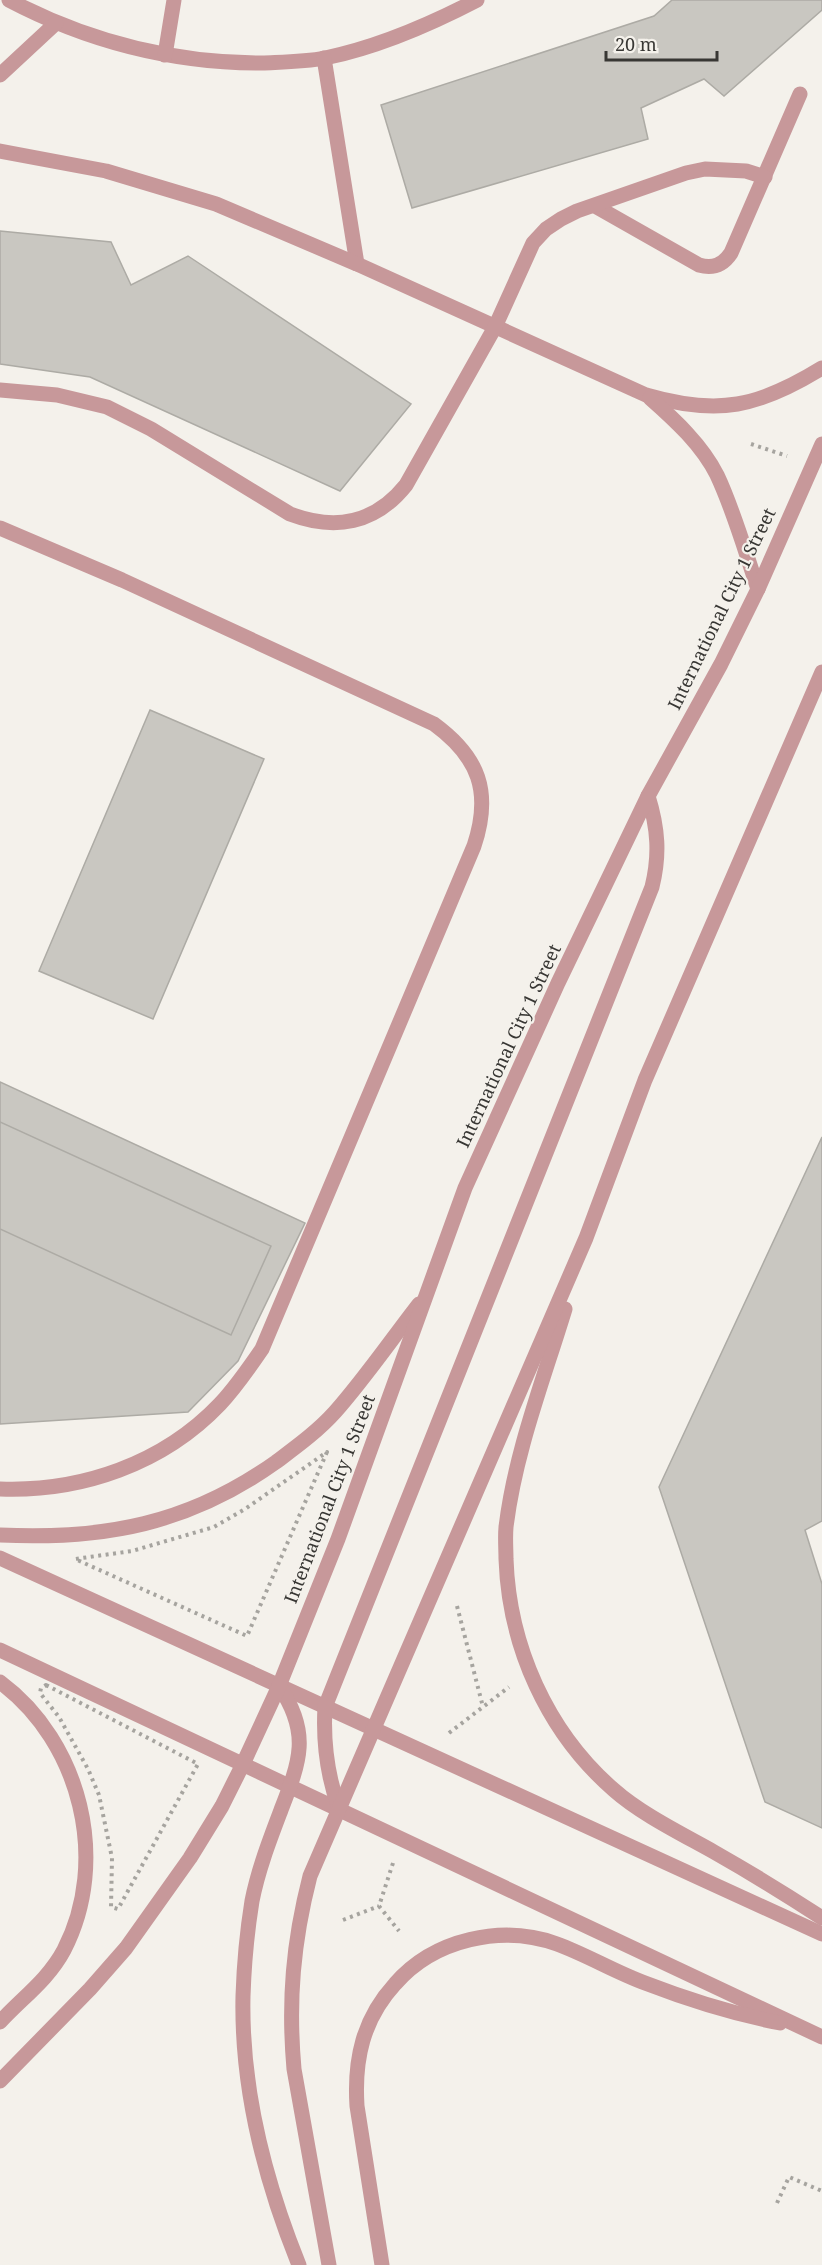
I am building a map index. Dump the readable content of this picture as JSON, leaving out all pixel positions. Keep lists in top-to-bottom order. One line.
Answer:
{"streets":{"street":["International City 1 Street"]},"scale_bar":"20 m"}
